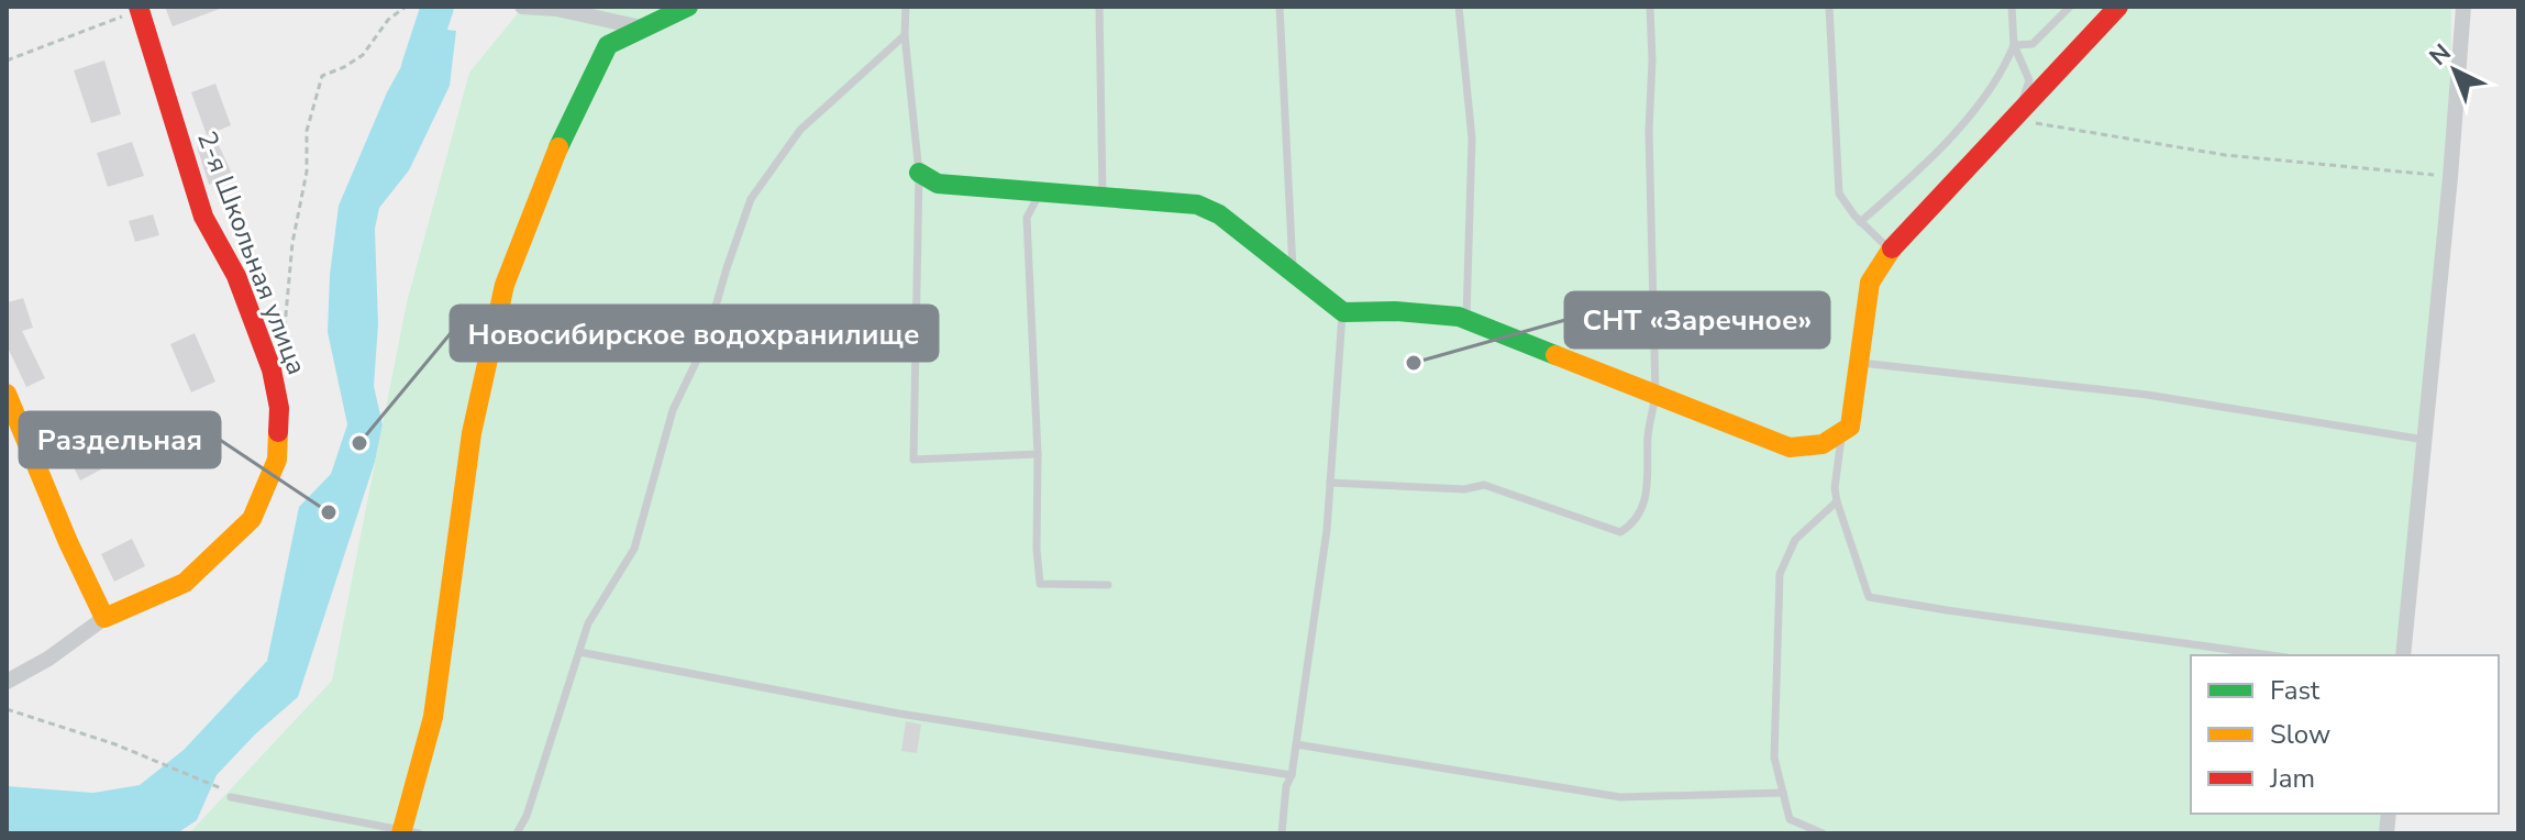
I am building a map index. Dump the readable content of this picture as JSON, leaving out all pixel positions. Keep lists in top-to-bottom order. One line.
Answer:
{"streets":{"street":["2-я Школьная улица"]},"places":["СНТ «Заречное»","Новосибирское водохранилище","Раздельная"],"legend":["Fast","Slow","Jam"],"north":"top left"}
